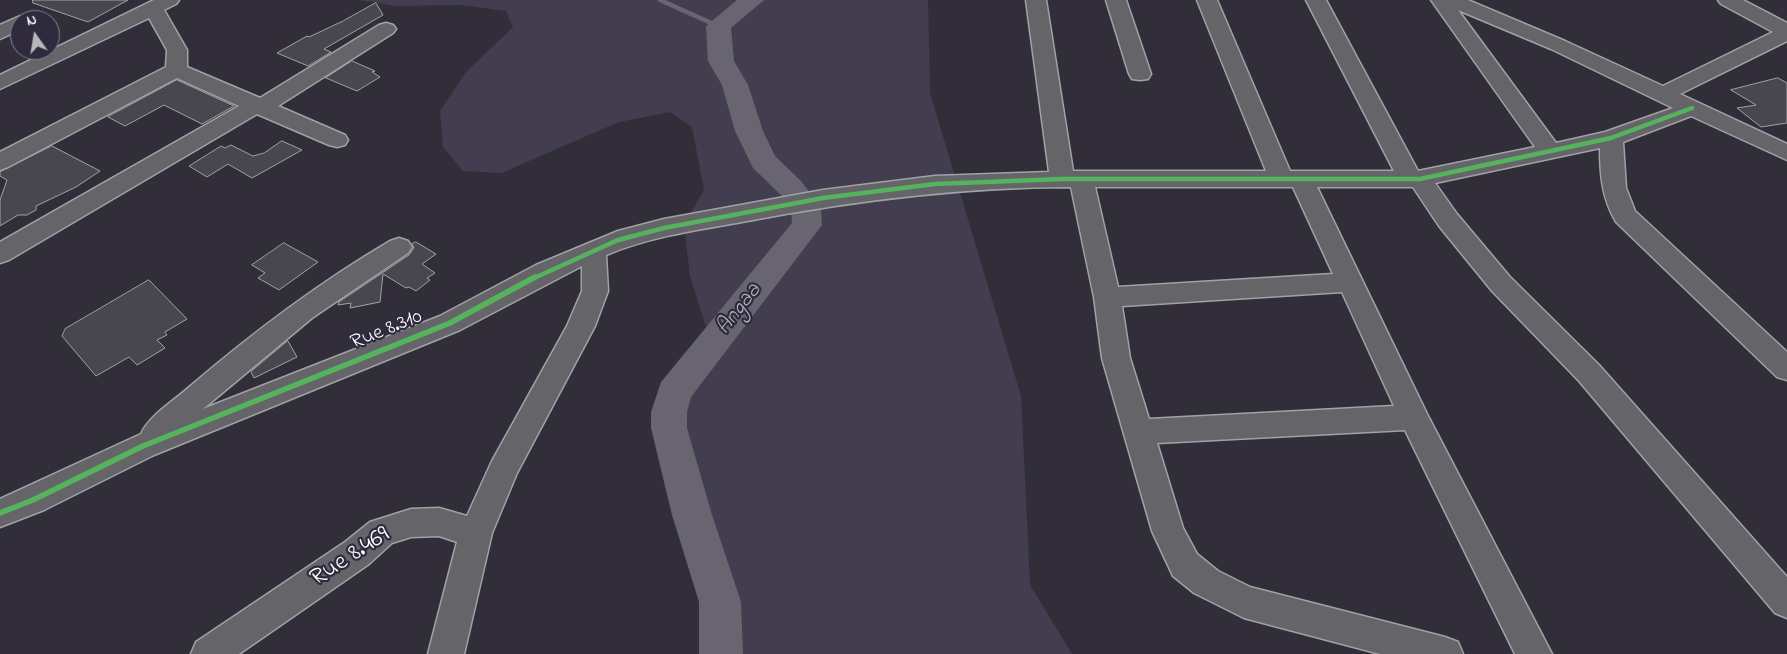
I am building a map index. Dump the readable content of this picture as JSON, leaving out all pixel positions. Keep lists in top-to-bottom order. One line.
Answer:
{"streets":{"street":["Rue 8.310","Rue 8.469"]},"water":["Angaa"],"north":"top"}
